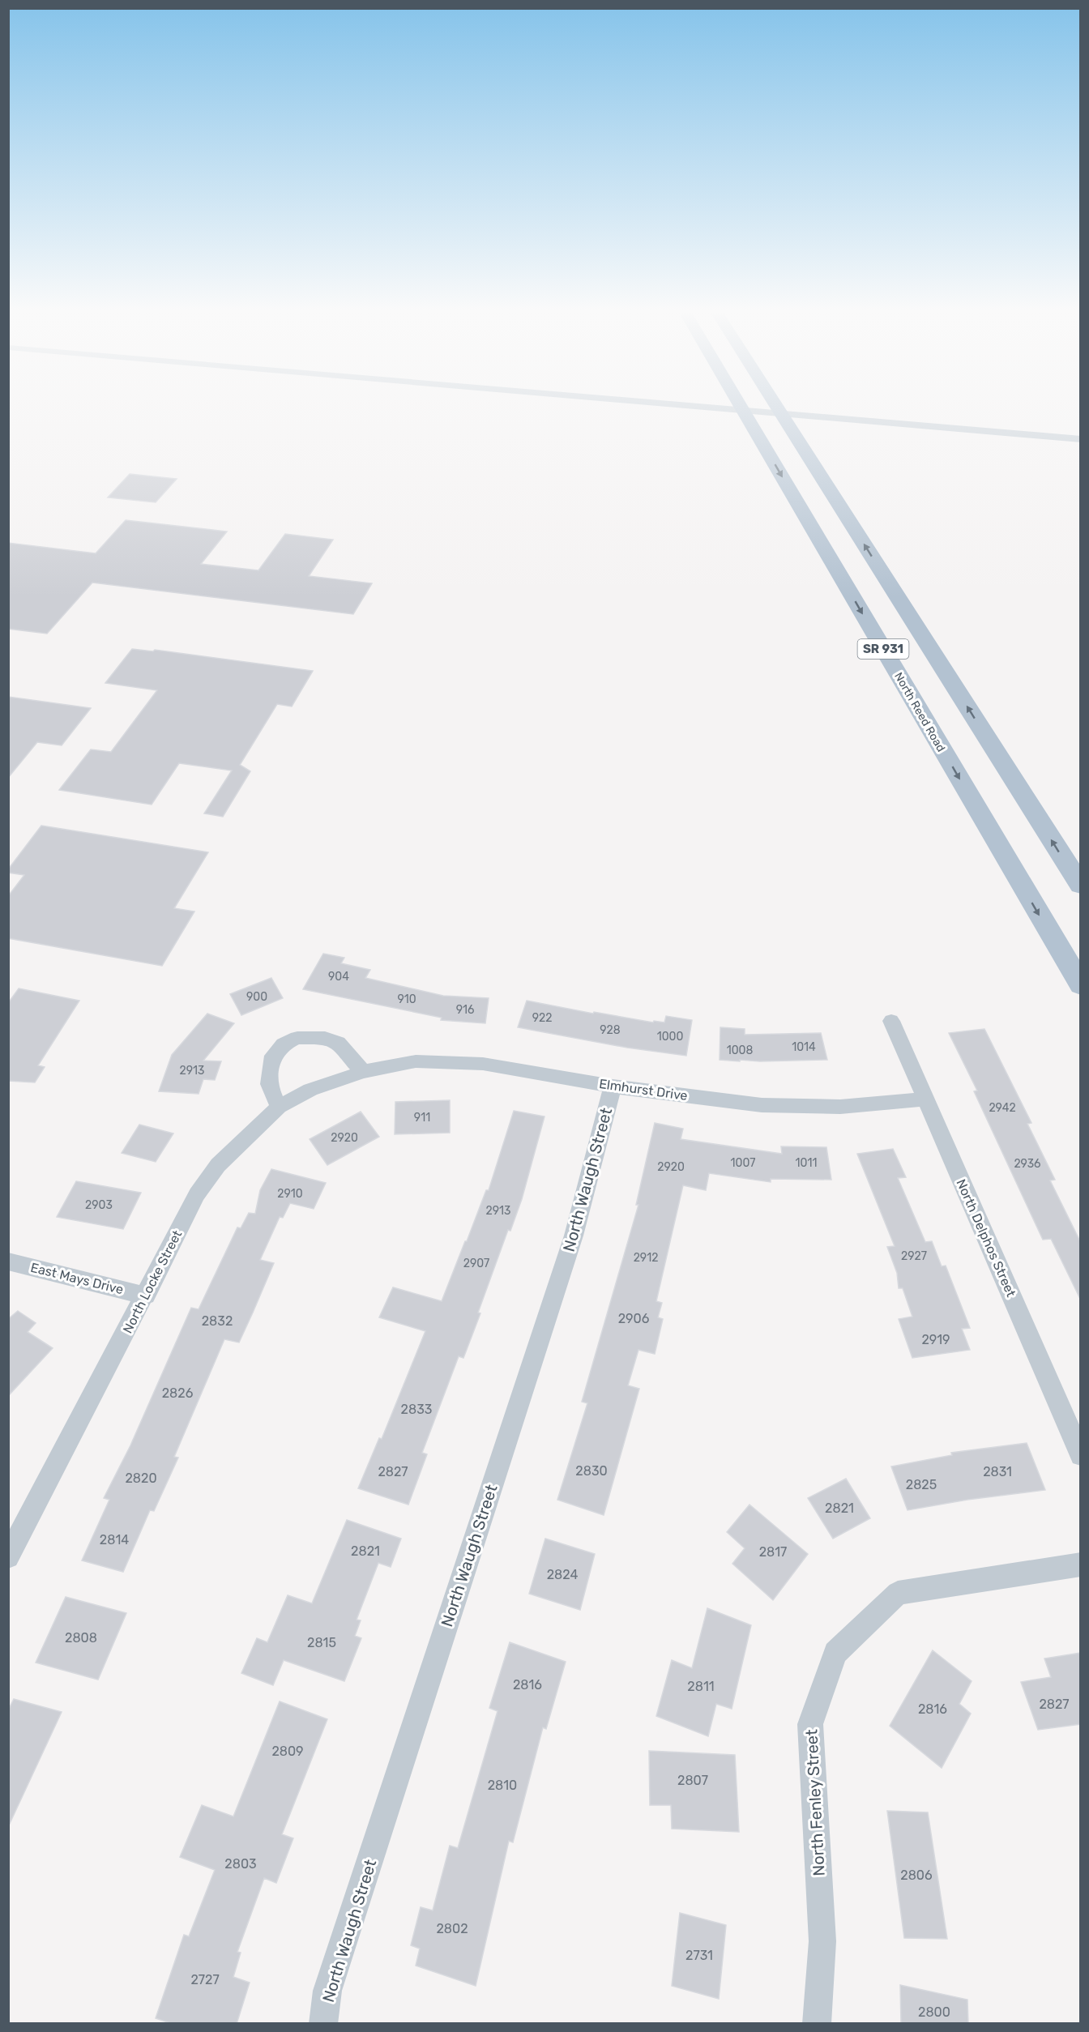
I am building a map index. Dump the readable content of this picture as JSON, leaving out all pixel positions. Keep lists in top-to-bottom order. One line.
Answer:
{"streets":{"main road":["SR 931","North Reed Road"],"street":["Elmhurst Drive","North Waugh Street","North Delphos Street","East Mays Drive","North Locke Street","North Fenley Street"]},"crossings":[["Elmhurst Drive","North Waugh Street"],["Elmhurst Drive","North Delphos Street"],["Elmhurst Drive","North Locke Street"],["East Mays Drive","North Locke Street"]],"house_numbers":["904","900","910","916","922","928","1000","1014","1008","2913","2942","911","2920","1007","1011","2936","2920","2910","2903","2913","2927","2912","2907","2906","2832","2919","2826","2833","2830","2827","2831","2820","2825","2821","2814","2821","2817","2824","2808","2815","2816","2811","2827","2816","2809","2807","2810","2803","2806","2802","2731","2727","2800"]}
